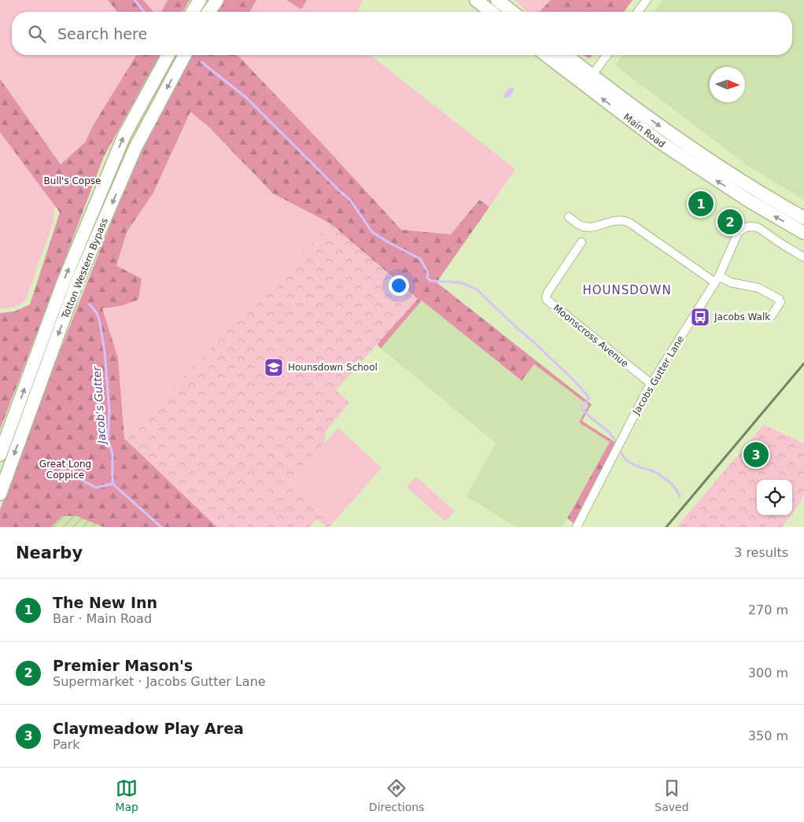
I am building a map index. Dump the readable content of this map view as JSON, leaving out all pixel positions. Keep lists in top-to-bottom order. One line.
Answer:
{"streets":{"main road":["Main Road","Totton Western Bypass"],"street":["Moonscross Avenue","Jacobs Gutter Lane"]},"crossings":[["Moonscross Avenue","Jacobs Gutter Lane"]],"districts":["HOUNSDOWN"],"water":["Jacob's Gutter"],"parks":["Bull's Copse","Great Long Coppice"],"places":{"bus stop":["Jacobs Walk"],"school or university":["Hounsdown School"]},"north":"right","page":{"search":"Search here","pins":["1","2","3"],"heading":["Nearby","3 results"],"list":[{"mark":"1","name":"The New Inn","note":"Bar · Main Road","value":"270 m"},{"mark":"2","name":"Premier Mason's","note":"Supermarket · Jacobs Gutter Lane","value":"300 m"},{"mark":"3","name":"Claymeadow Play Area","note":"Park","value":"350 m"}],"nav":["Map","Directions","Saved"]}}
